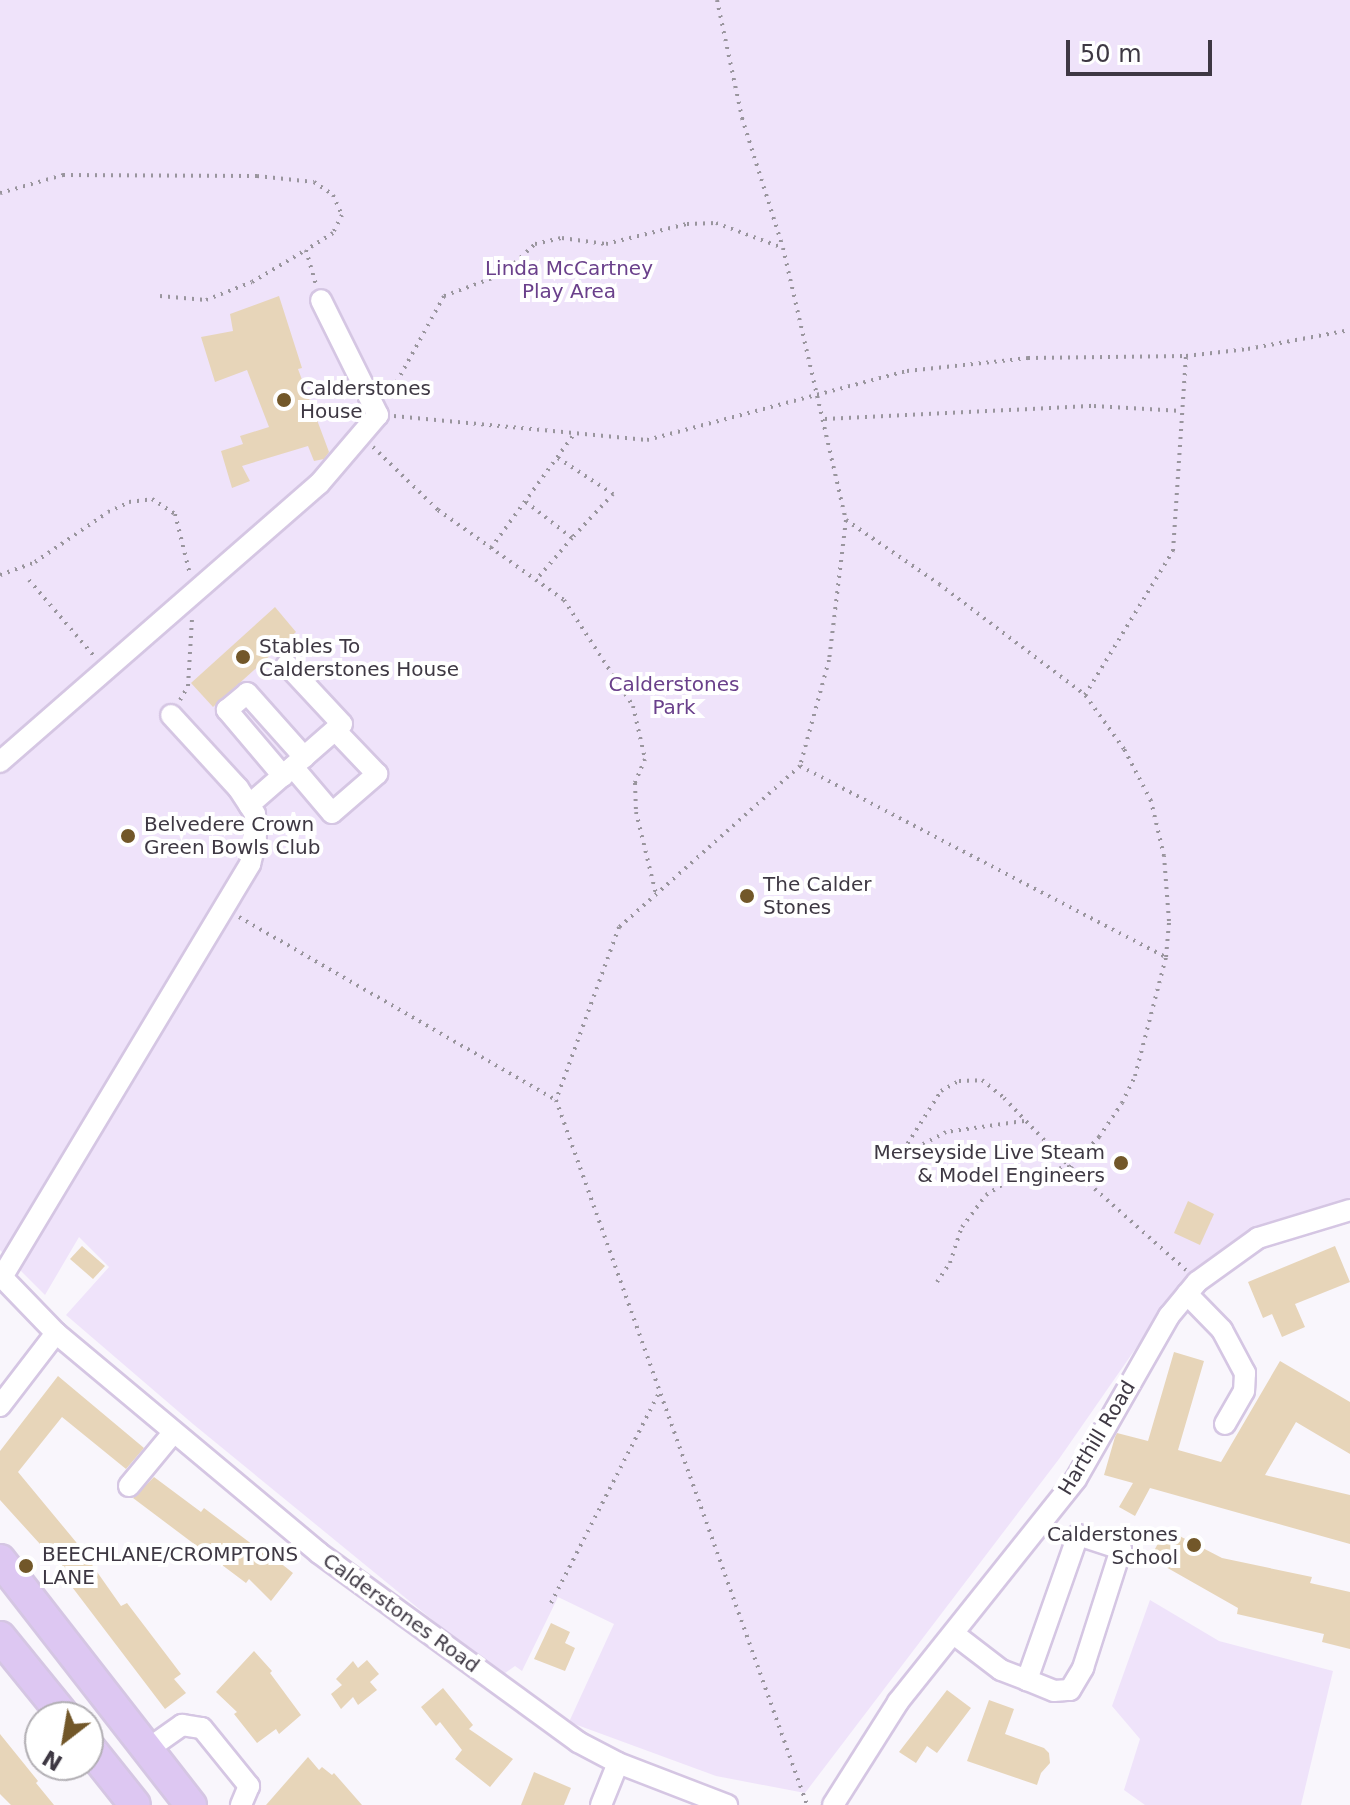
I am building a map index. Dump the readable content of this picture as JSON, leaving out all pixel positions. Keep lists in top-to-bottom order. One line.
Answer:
{"streets":{"street":["Harthill Road","Calderstones Road"]},"parks":["Linda McCartney Play Area","Calderstones Park"],"places":["Calderstones House","Stables To Calderstones House","Belvedere Crown Green Bowls Club","The Calder Stones","Merseyside Live Steam & Model Engineers","Calderstones School","BEECHLANE/CROMPTONS LANE"],"scale_bar":"50 m","north":"bottom left"}
